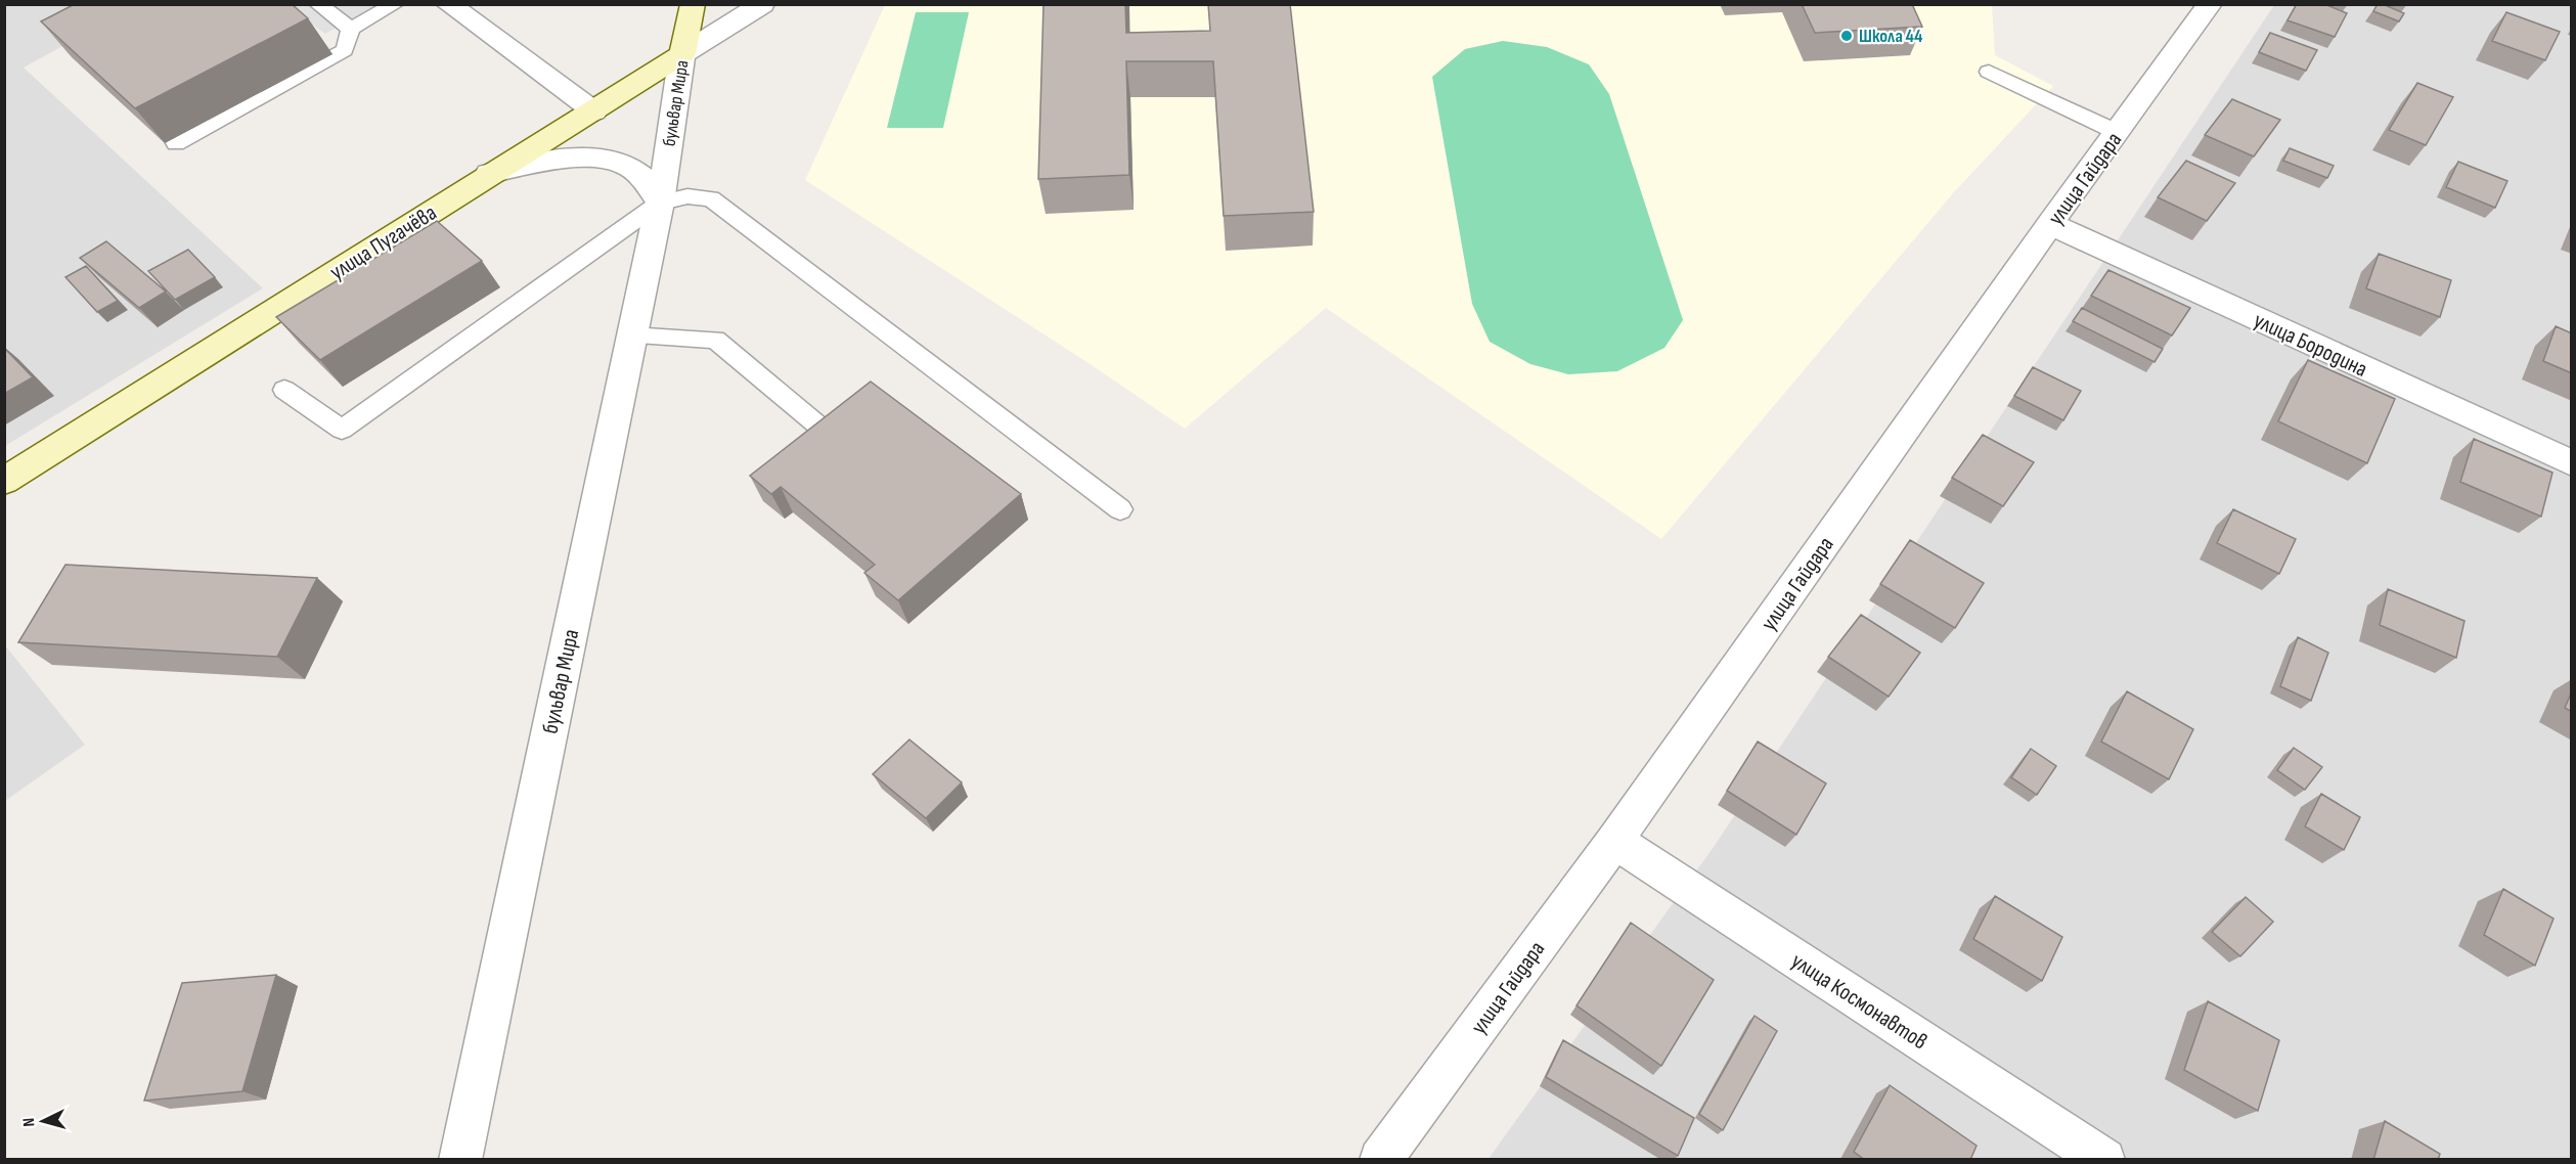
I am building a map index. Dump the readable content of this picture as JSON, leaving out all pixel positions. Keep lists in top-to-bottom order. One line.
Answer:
{"streets":{"main road":["бульвар Мира","улица Пугачёва"],"street":["улица Гайдара","улица Бородина","улица Космонавтов"]},"crossings":[["бульвар Мира","улица Пугачёва"],["улица Гайдара","улица Бородина"],["улица Гайдара","улица Космонавтов"]],"places":["Школа 44"],"north":"left"}
